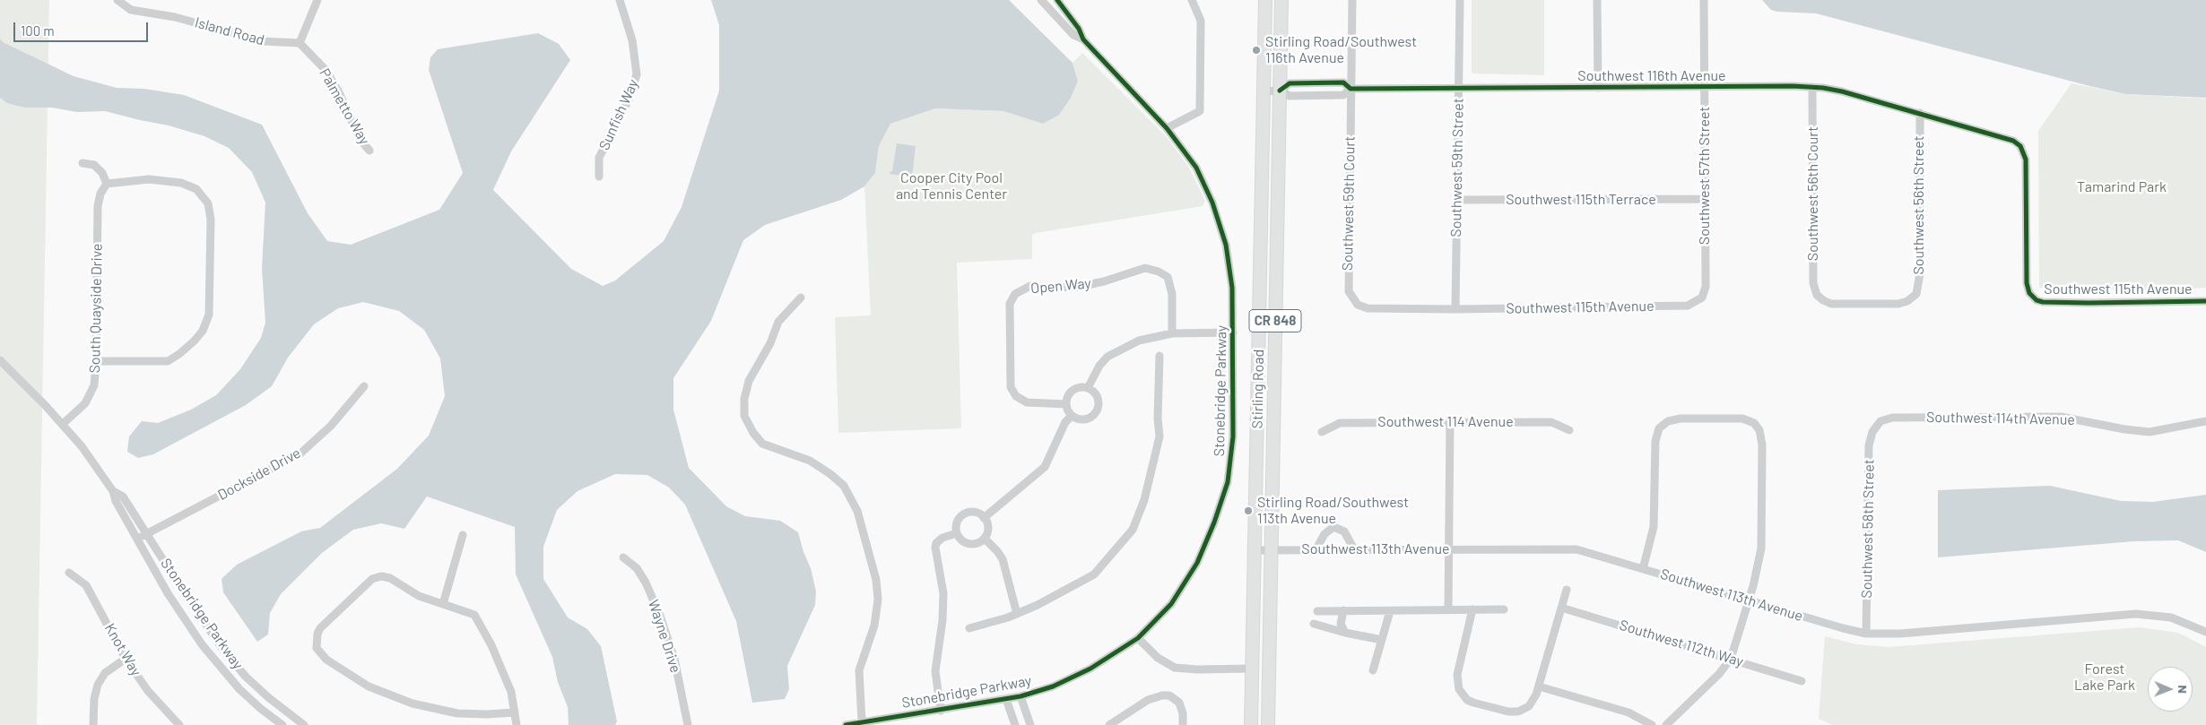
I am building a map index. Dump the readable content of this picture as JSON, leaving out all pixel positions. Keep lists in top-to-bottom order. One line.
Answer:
{"streets":{"main road":["CR 848","Stirling Road"],"street":["Island Road","Southwest 116th Avenue","Palmetto Way","Sunfish Way","Southwest 59th Street","Southwest 57th Street","Southwest 56th Court","Southwest 115th Terrace","Southwest 59th Court","Southwest 56th Street","Open Way","Southwest 115th Avenue","South Quayside Drive","Stonebridge Parkway","Southwest 114th Avenue","Southwest 114 Avenue","Dockside Drive","Southwest 58th Street","Southwest 113th Avenue","Wayne Drive","Southwest 112th Way","Knot Way"]},"crossings":[["Island Road","Palmetto Way"],["Southwest 116th Avenue","Southwest 59th Street"],["Southwest 116th Avenue","Southwest 57th Street"],["Southwest 116th Avenue","Southwest 56th Court"],["Southwest 116th Avenue","Southwest 59th Court"],["Southwest 116th Avenue","Southwest 56th Street"],["Southwest 116th Avenue","Southwest 115th Avenue"],["Southwest 116th Avenue","Stirling Road"],["Southwest 59th Street","Southwest 115th Terrace"],["Southwest 59th Street","Southwest 59th Court"],["Southwest 59th Street","Southwest 115th Avenue"],["Southwest 57th Street","Southwest 115th Terrace"],["Southwest 57th Street","Southwest 115th Avenue"],["Southwest 56th Court","Southwest 56th Street"],["Southwest 59th Court","Southwest 115th Avenue"],["South Quayside Drive","Stonebridge Parkway"],["Stirling Road","Southwest 113th Avenue"],["Stonebridge Parkway","Dockside Drive"],["Southwest 114th Avenue","Southwest 58th Street"],["Southwest 58th Street","Southwest 113th Avenue"]],"parks":["Cooper City Pool and Tennis Center","Tamarind Park","Forest Lake Park"],"places":["Stirling Road/Southwest 116th Avenue","Stirling Road/Southwest 113th Avenue"],"scale_bar":"100 m","north":"right"}
